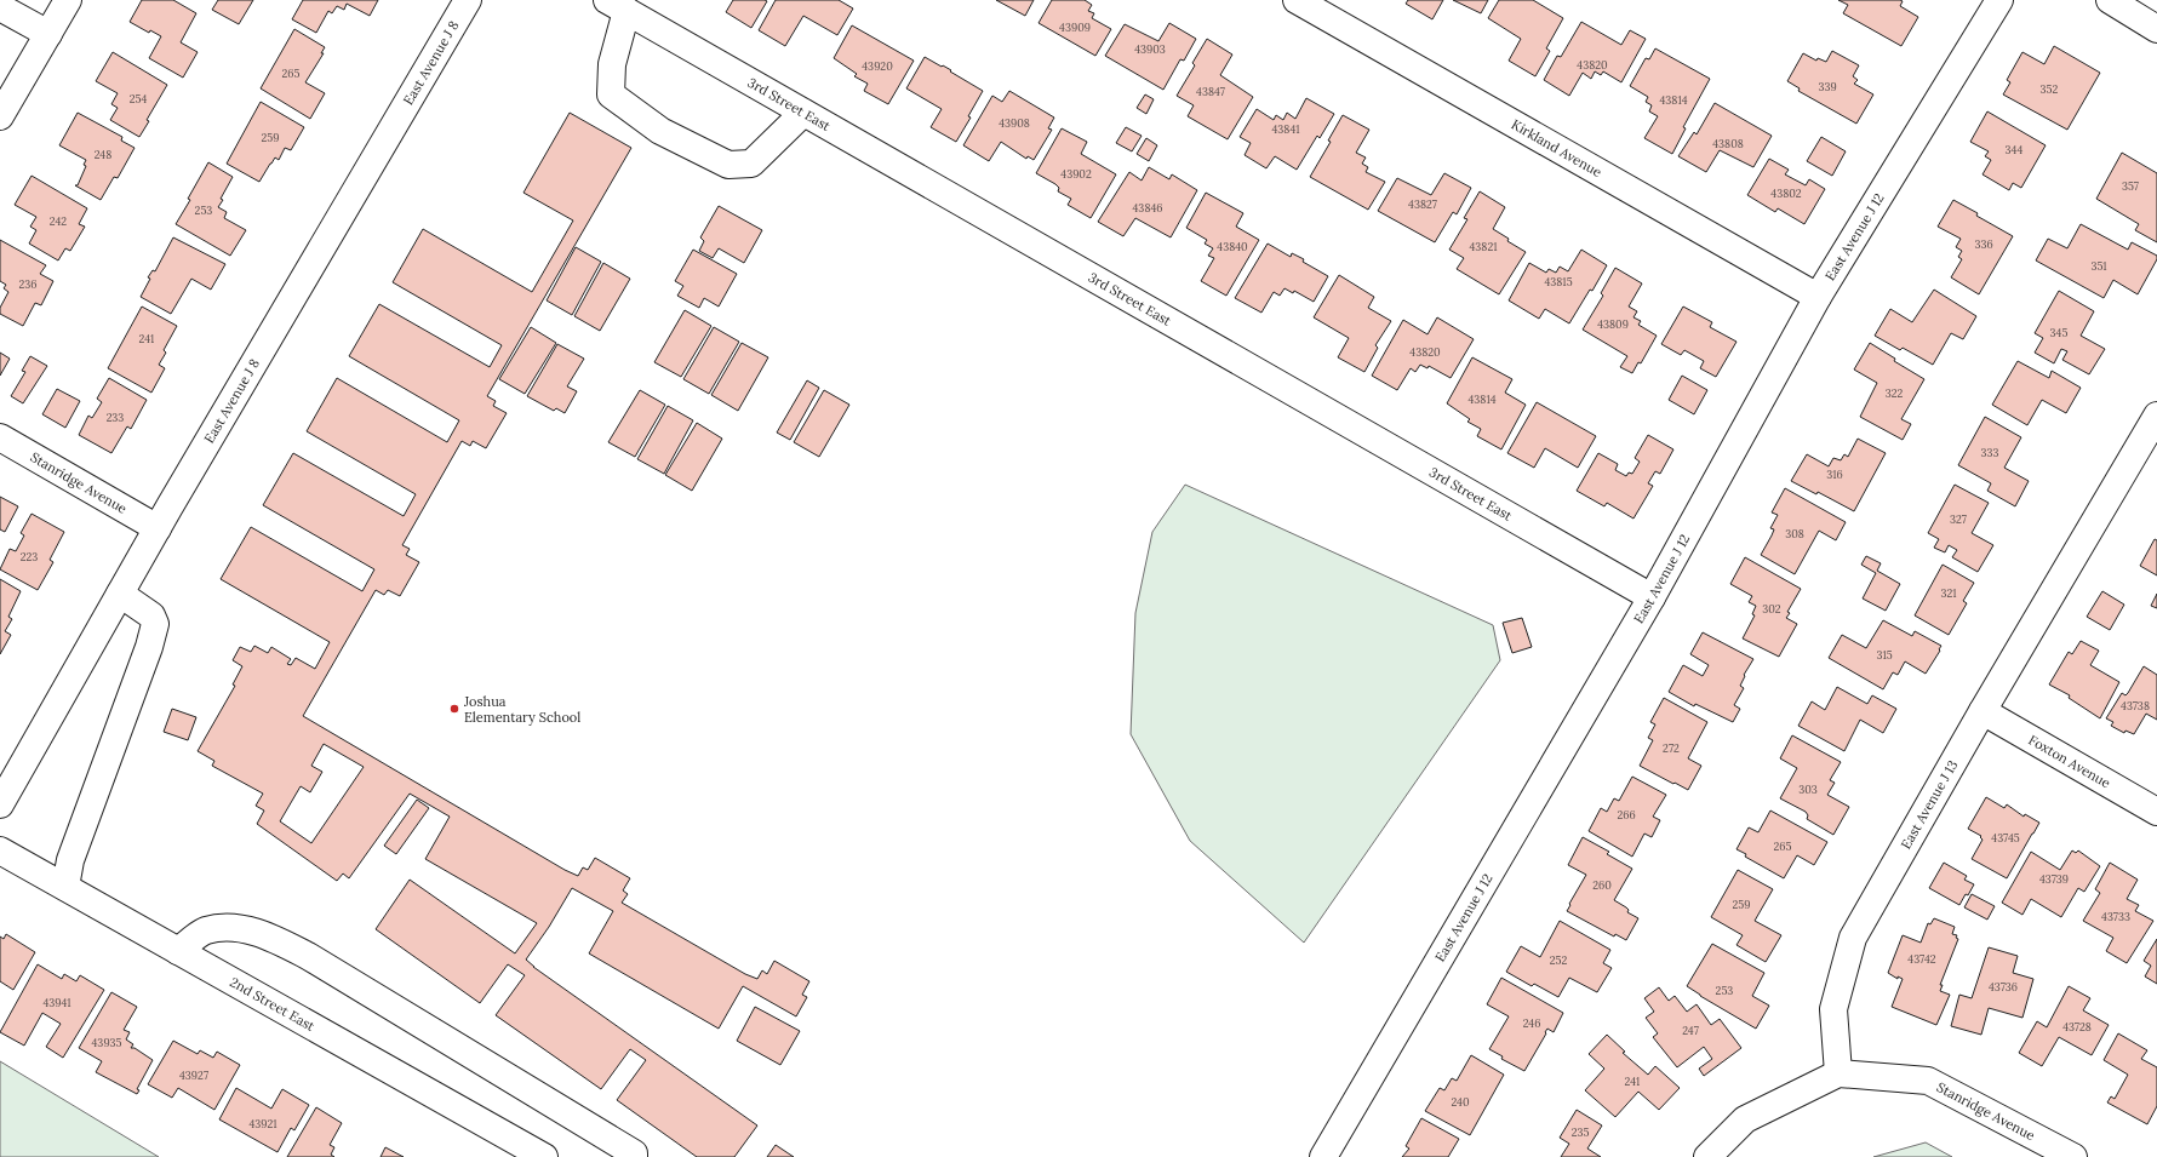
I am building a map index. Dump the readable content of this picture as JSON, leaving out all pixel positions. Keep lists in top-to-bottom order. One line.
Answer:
{"streets":{"street":["East Avenue J 8","3rd Street East","Kirkland Avenue","East Avenue J 12","Stanridge Avenue","Foxton Avenue","East Avenue J 13","2nd Street East"]},"crossings":[["East Avenue J 8","Stanridge Avenue"],["3rd Street East","East Avenue J 12"],["Kirkland Avenue","East Avenue J 12"],["Stanridge Avenue","East Avenue J 13"],["Foxton Avenue","East Avenue J 13"]],"places":["Joshua Elementary School"],"house_numbers":["43909","43903","43820","43920","265","339","352","43847","254","43814","43908","43841","259","43808","344","248","43902","357","43802","43827","43846","253","242","336","43840","43821","351","43815","236","43809","345","241","43820","322","43814","233","333","316","327","308","223","321","302","315","43738","272","303","266","43745","265","43739","260","259","43733","43742","252","43736","253","43941","246","43728","247","43935","43927","241","240","43921","235"]}
